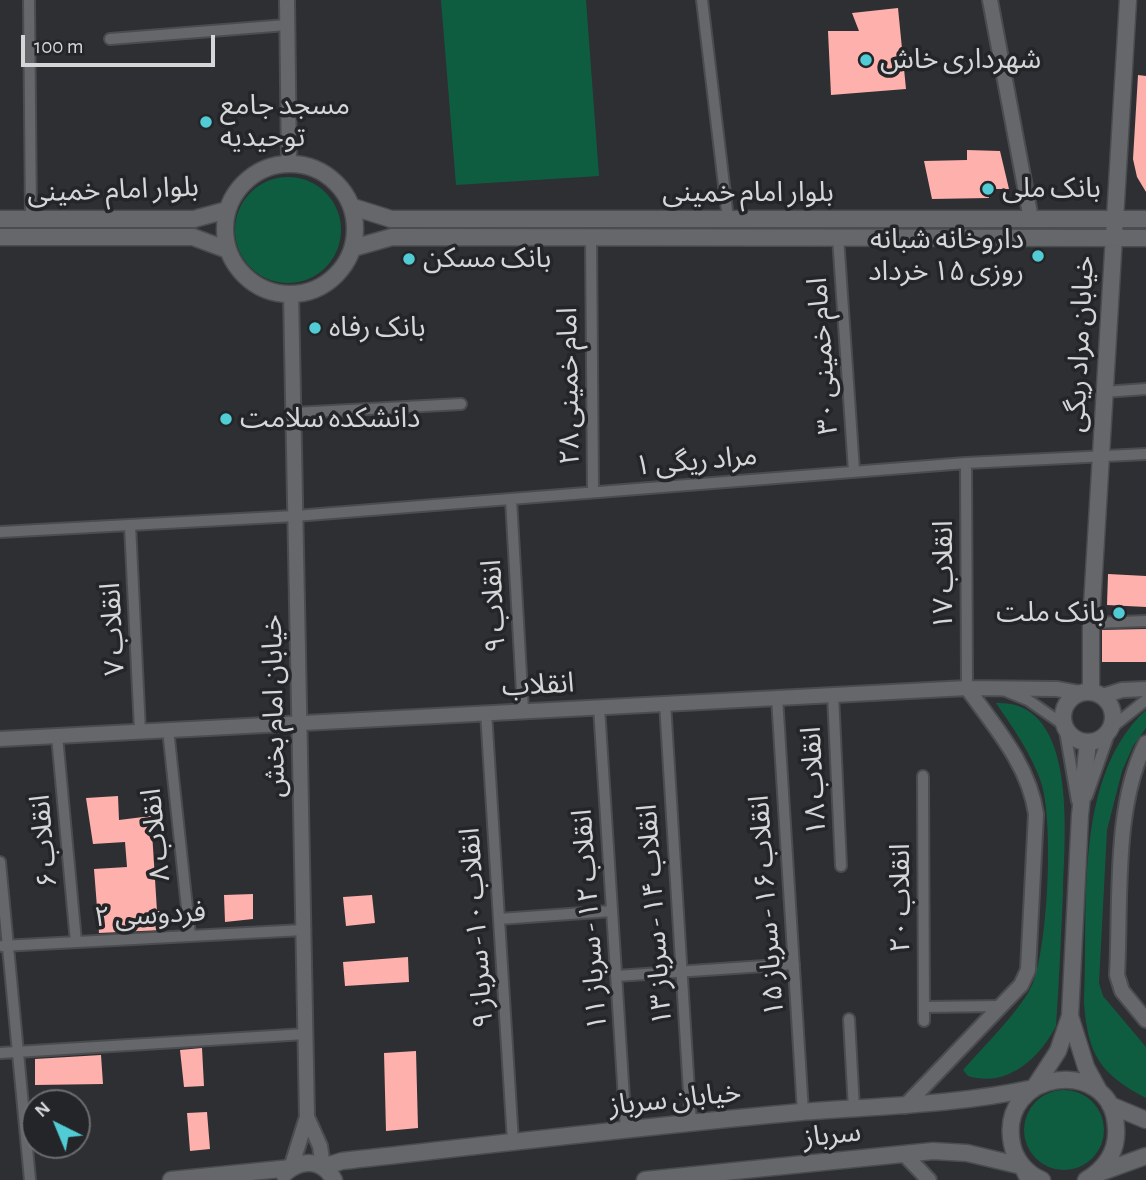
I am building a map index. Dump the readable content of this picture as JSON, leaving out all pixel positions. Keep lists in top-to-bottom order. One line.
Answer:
{"streets":{"main road":["بلوار امام خمینی","خیابان مراد ریگی","خیابان سرباز","سرباز"],"street":["امام خمینی ۳۰","امام خمینی ۲۸","مراد ریگی ۱","انقلاب ۱۷","انقلاب ۹","انقلاب ۷","انقلاب","خیابان امام بخش","انقلاب ۱۸","انقلاب ۸","انقلاب ۶","انقلاب ۲۰","انقلاب ۱۶ - سرباز ۱۵","فردوسی ۲","انقلاب ۱۴ - سرباز ۱۳","انقلاب ۱۲ - سرباز ۱۱","انقلاب ۱۰- سرباز ۹"]},"crossings":[["بلوار امام خمینی","خیابان مراد ریگی"],["بلوار امام خمینی","امام خمینی ۳۰"],["بلوار امام خمینی","امام خمینی ۲۸"],["بلوار امام خمینی","خیابان امام بخش"],["خیابان مراد ریگی","مراد ریگی ۱"],["خیابان مراد ریگی","انقلاب"],["امام خمینی ۳۰","مراد ریگی ۱"],["امام خمینی ۲۸","مراد ریگی ۱"],["مراد ریگی ۱","انقلاب ۱۷"],["مراد ریگی ۱","انقلاب ۹"],["مراد ریگی ۱","انقلاب ۷"],["مراد ریگی ۱","خیابان امام بخش"],["انقلاب ۱۷","انقلاب"],["انقلاب ۹","انقلاب"],["انقلاب ۷","انقلاب"],["انقلاب","خیابان امام بخش"],["انقلاب","انقلاب ۱۸"],["انقلاب","انقلاب ۸"],["انقلاب","انقلاب ۶"],["انقلاب","انقلاب ۱۶ - سرباز ۱۵"],["انقلاب","انقلاب ۱۴ - سرباز ۱۳"],["انقلاب","انقلاب ۱۲ - سرباز ۱۱"],["انقلاب","انقلاب ۱۰- سرباز ۹"],["خیابان امام بخش","فردوسی ۲"],["انقلاب ۸","فردوسی ۲"],["انقلاب ۶","فردوسی ۲"],["انقلاب ۱۶ - سرباز ۱۵","خیابان سرباز"],["انقلاب ۱۴ - سرباز ۱۳","خیابان سرباز"],["انقلاب ۱۲ - سرباز ۱۱","خیابان سرباز"],["انقلاب ۱۰- سرباز ۹","خیابان سرباز"]],"places":["شهرداری خاش","مسجد جامع توحیدیه","بانک ملی","داروخانه شبانه روزی ۱۵ خرداد","بانک مسکن","بانک رفاه","دانشکده سلامت","بانک ملت"],"scale_bar":"100 m","north":"top left"}
